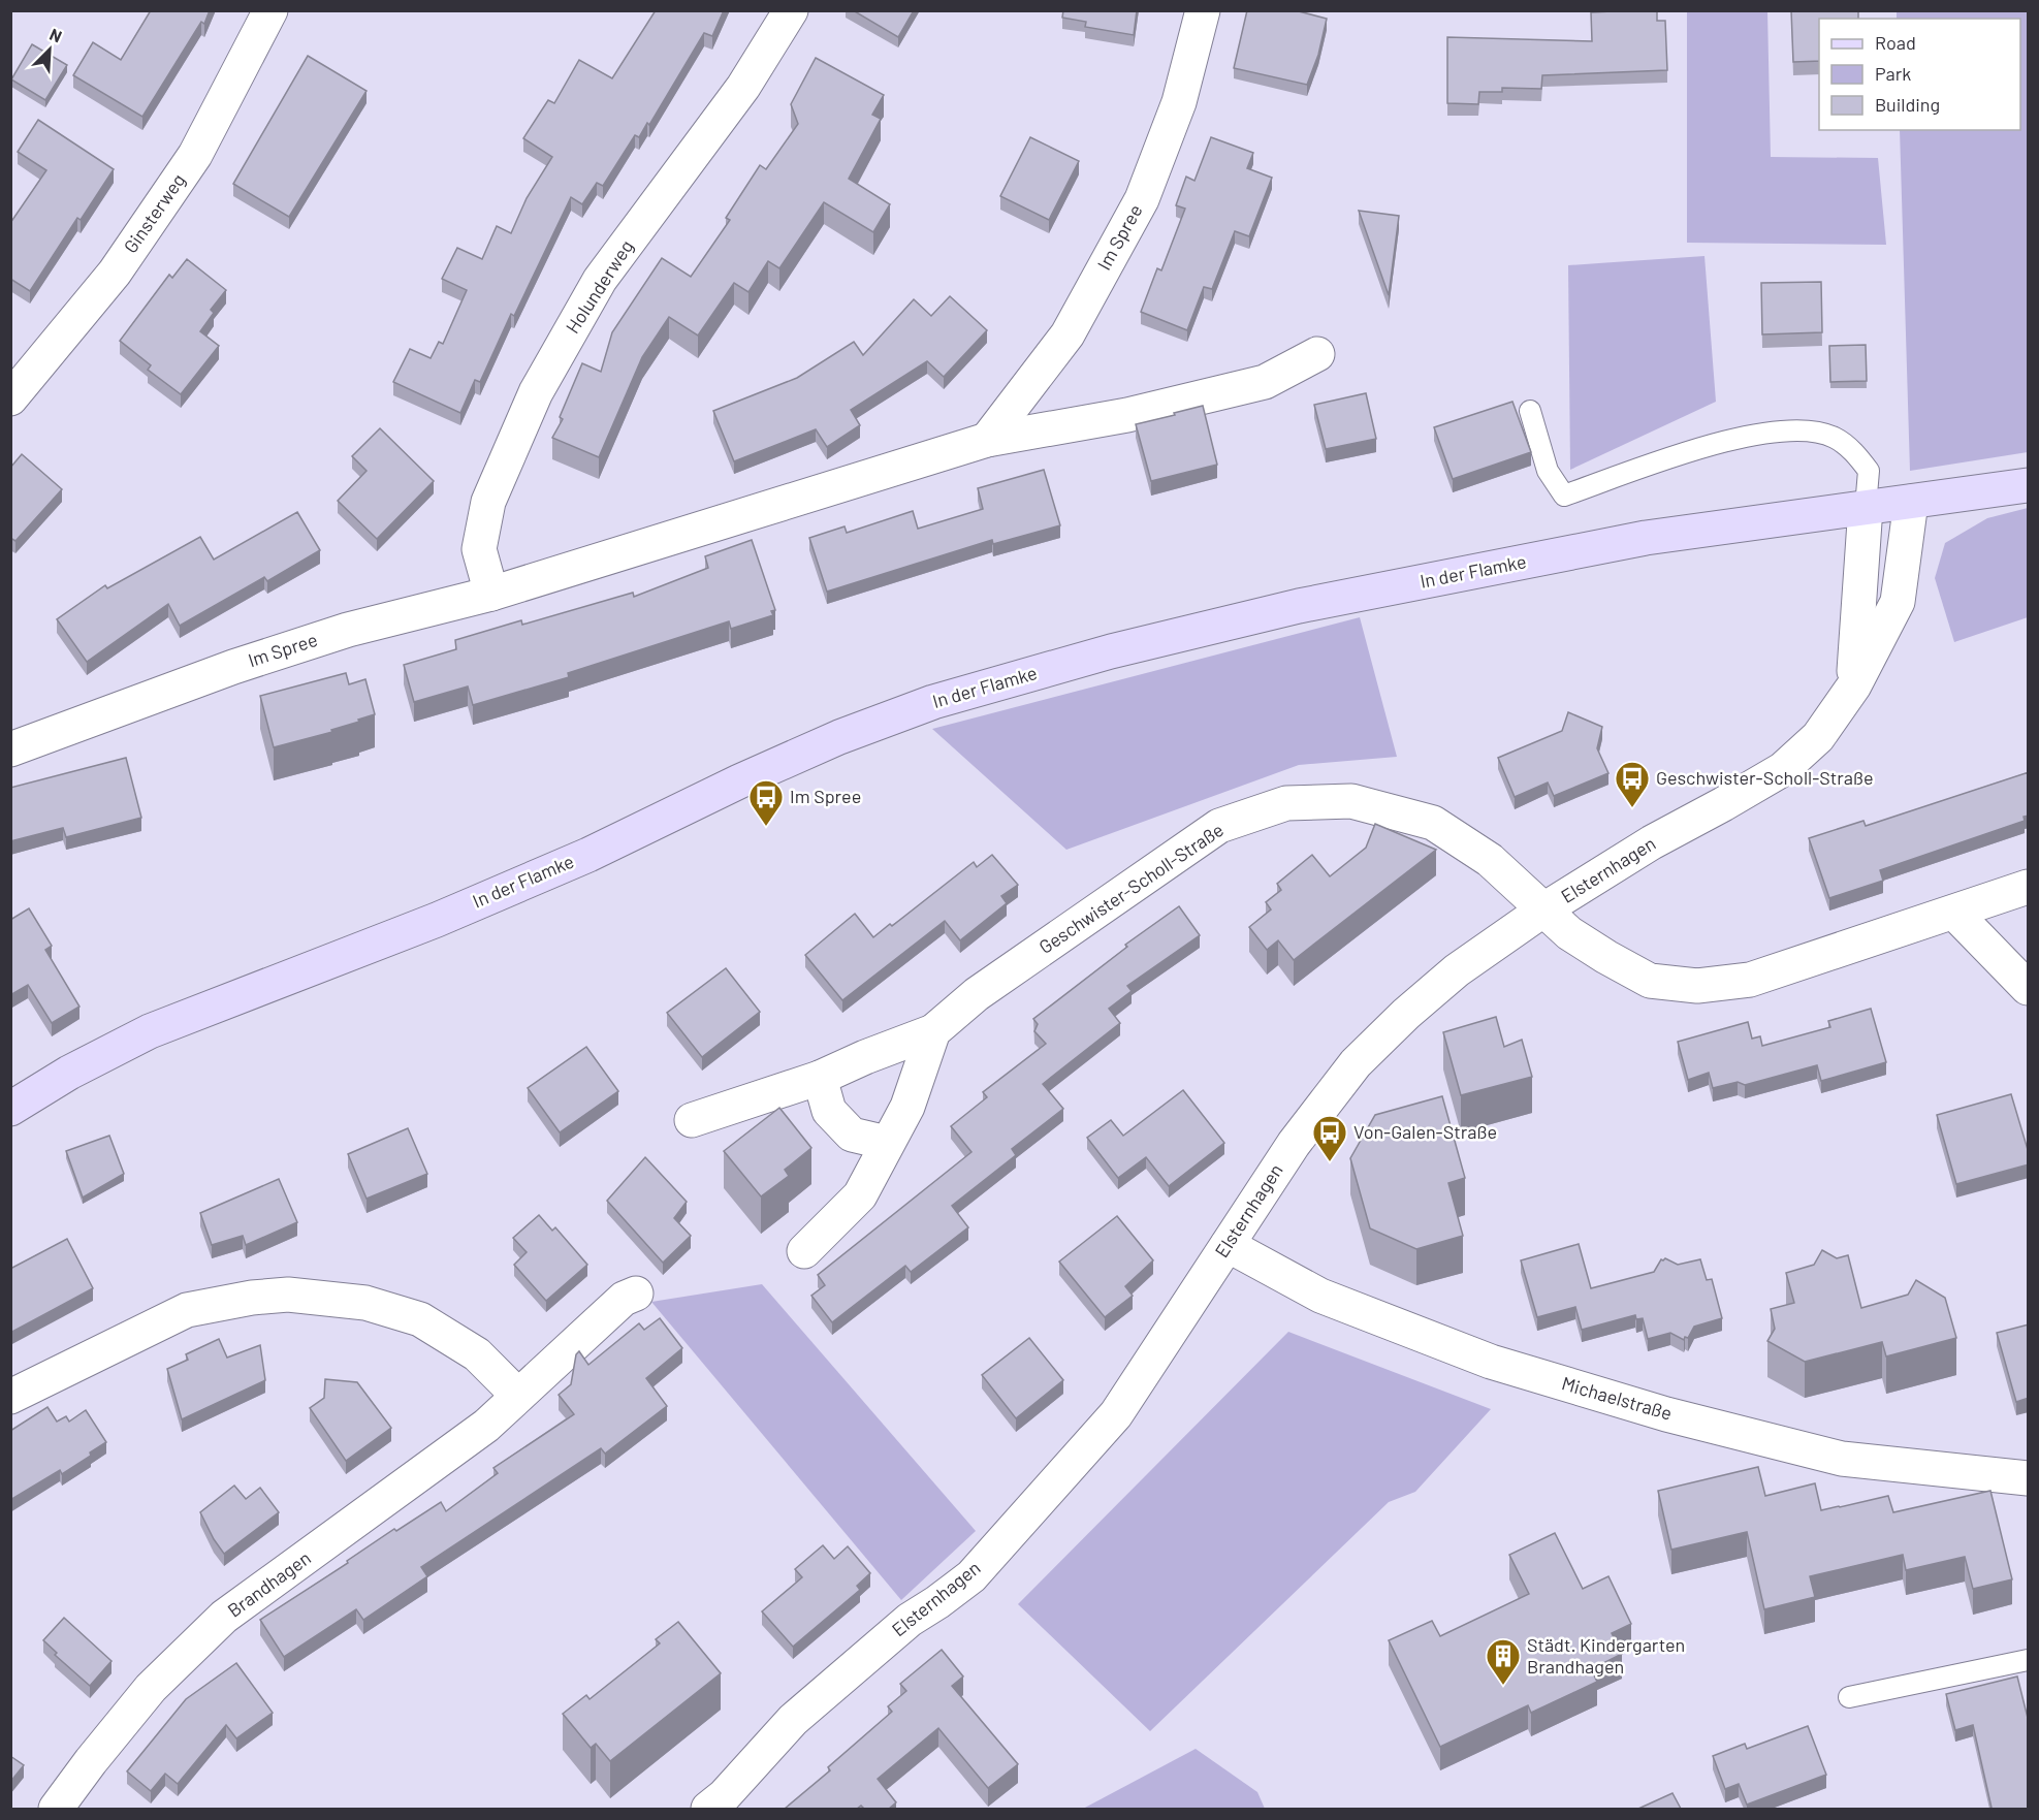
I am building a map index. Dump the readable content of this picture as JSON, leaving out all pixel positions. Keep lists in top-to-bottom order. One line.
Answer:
{"streets":{"main road":["In der Flamke"],"street":["Ginsterweg","Im Spree","Holunderweg","Elsternhagen","Geschwister-Scholl-Straße","Michaelstraße","Brandhagen"]},"crossings":[["Im Spree","Holunderweg"],["In der Flamke","Elsternhagen"],["Elsternhagen","Geschwister-Scholl-Straße"],["Elsternhagen","Michaelstraße"]],"places":{"bus stop":["Geschwister-Scholl-Straße","Im Spree","Von-Galen-Straße"],"building":["Städt. Kindergarten Brandhagen"]},"legend":["Road","Park","Building"],"north":"top right"}
